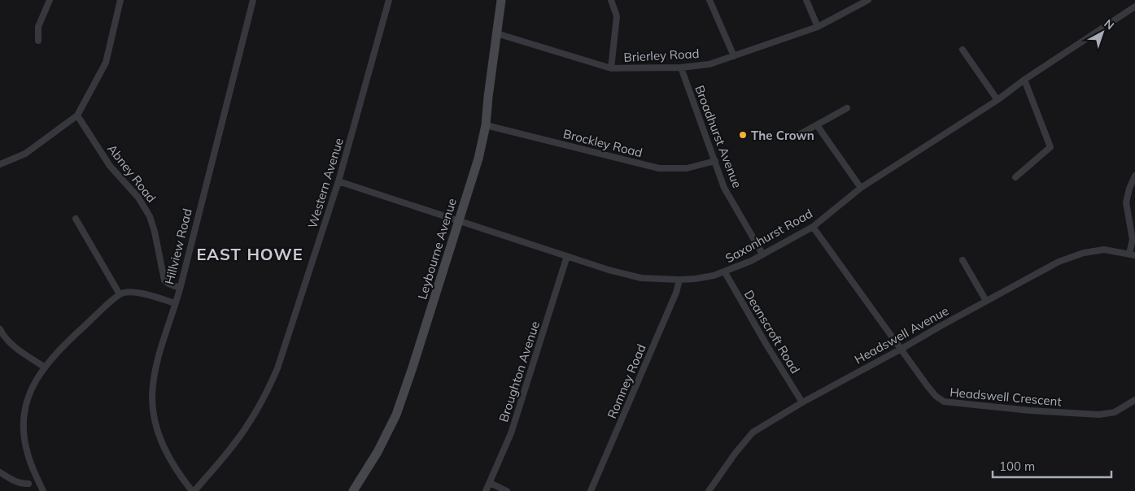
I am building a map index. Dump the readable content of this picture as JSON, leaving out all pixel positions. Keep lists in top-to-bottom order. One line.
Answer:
{"streets":{"street":["Brierley Road","Broadhurst Avenue","Brockley Road","Abney Road","Western Avenue","Saxonhurst Road","Hillview Road","Leybourne Avenue","Deanscroft Road","Headswell Avenue","Broughton Avenue","Romney Road","Headswell Crescent"]},"crossings":[["Brierley Road","Broadhurst Avenue"],["Brierley Road","Leybourne Avenue"],["Broadhurst Avenue","Brockley Road"],["Broadhurst Avenue","Saxonhurst Road"],["Brockley Road","Leybourne Avenue"],["Abney Road","Hillview Road"],["Western Avenue","Saxonhurst Road"],["Western Avenue","Hillview Road"],["Saxonhurst Road","Leybourne Avenue"],["Saxonhurst Road","Deanscroft Road"],["Saxonhurst Road","Broughton Avenue"],["Saxonhurst Road","Romney Road"],["Saxonhurst Road","Headswell Crescent"],["Deanscroft Road","Headswell Avenue"],["Headswell Avenue","Headswell Crescent"]],"districts":["EAST HOWE"],"places":["The Crown"],"scale_bar":"100 m","north":"top right"}
